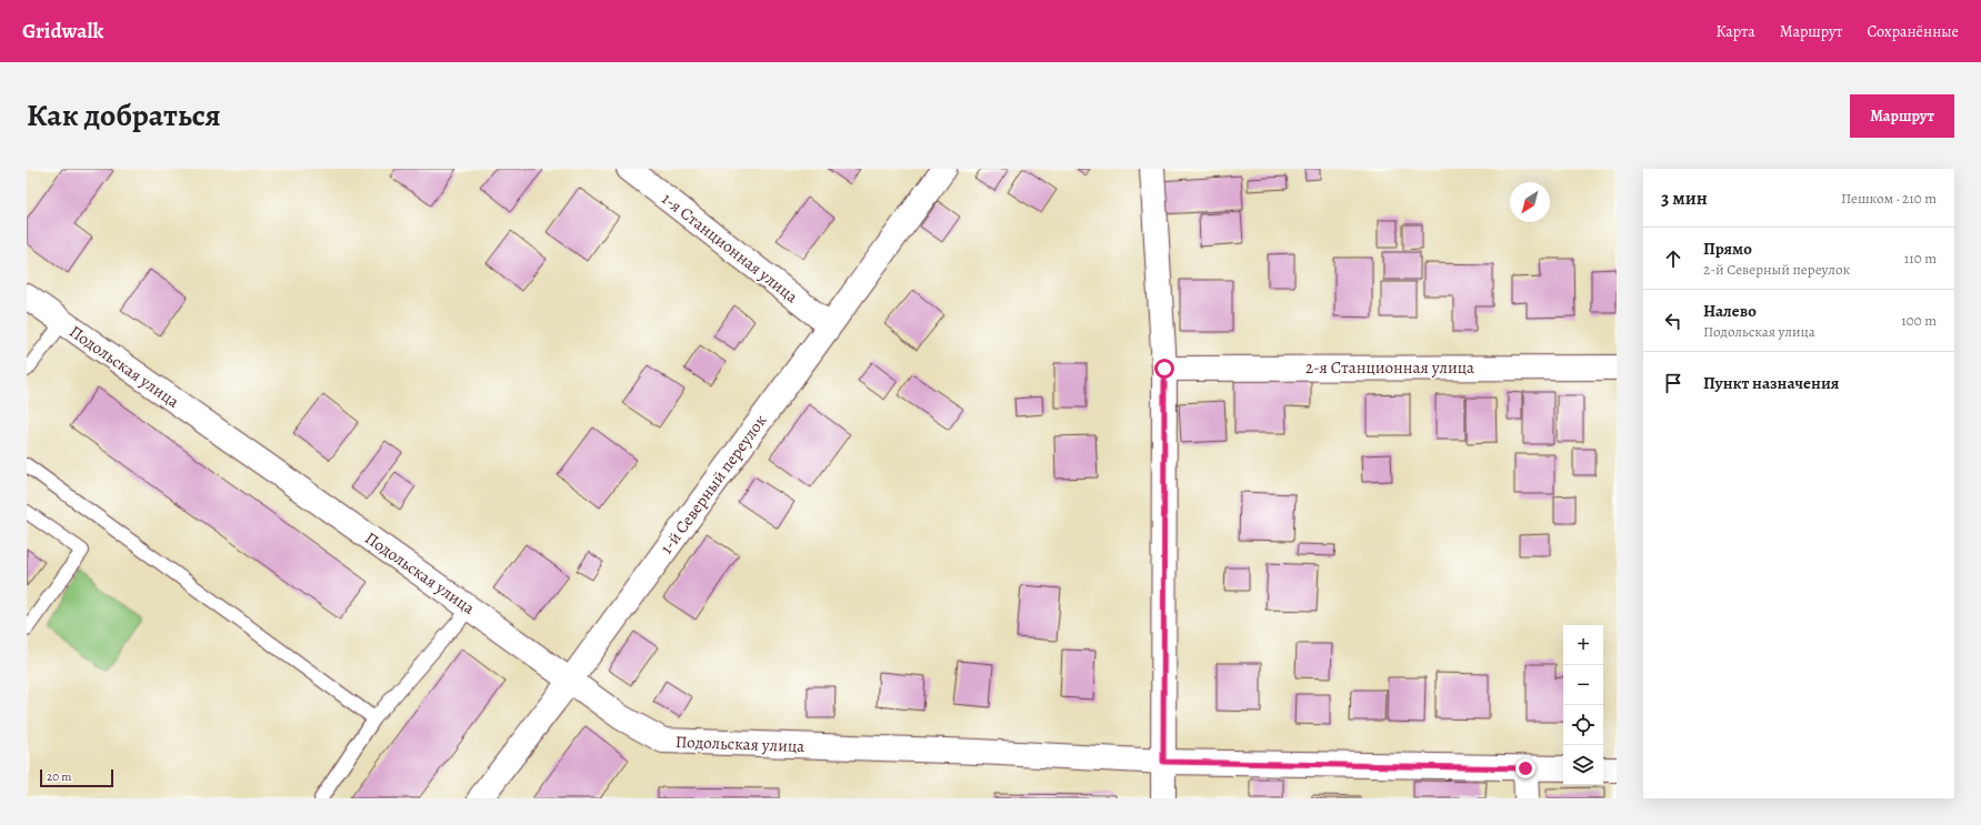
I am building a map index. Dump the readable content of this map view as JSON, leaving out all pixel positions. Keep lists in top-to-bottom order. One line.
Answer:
{"streets":{"street":["1-я Станционная улица","Подольская улица","2-я Станционная улица","1-й Северный переулок"]},"crossings":[["1-я Станционная улица","1-й Северный переулок"],["Подольская улица","1-й Северный переулок"]],"scale_bar":"20 m","north":"bottom left","page":{"header":"Gridwalk","nav":["Карта","Маршрут","Сохранённые"],"title":"Как добраться","buttons":"Маршрут","heading":["3 мин","Пешком · 210 m"],"list":[["Прямо","2-й Северный переулок","110 m"],["Налево","Подольская улица","100 m"],"Пункт назначения"],"map_buttons":["+","−"],"scale":"20 m"}}
